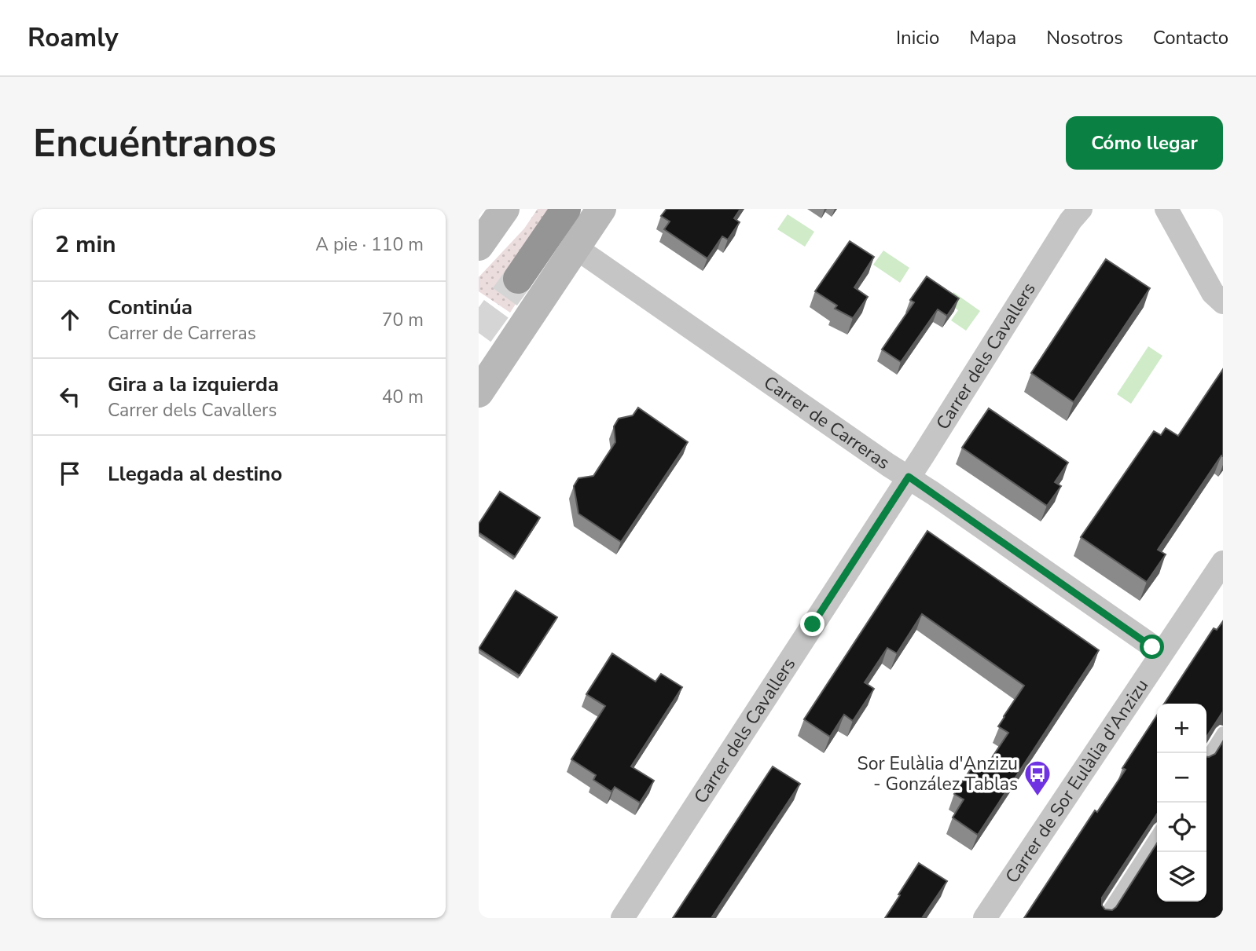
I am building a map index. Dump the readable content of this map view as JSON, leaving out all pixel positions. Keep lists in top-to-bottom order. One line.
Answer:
{"streets":{"street":["Carrer dels Cavallers","Carrer de Carreras","Carrer de Sor Eulàlia d'Anzizu"]},"crossings":[["Carrer dels Cavallers","Carrer de Carreras"],["Carrer de Carreras","Carrer de Sor Eulàlia d'Anzizu"]],"places":{"bus stop":["Sor Eulàlia d'Anzizu - González Tablas"]},"page":{"header":"Roamly","nav":["Inicio","Mapa","Nosotros","Contacto"],"buttons":"Cómo llegar","title":"Encuéntranos","heading":["2 min","A pie · 110 m"],"list":[["Continúa","Carrer de Carreras","70 m"],["Gira a la izquierda","Carrer dels Cavallers","40 m"],"Llegada al destino"],"map_buttons":["+","−"]}}
